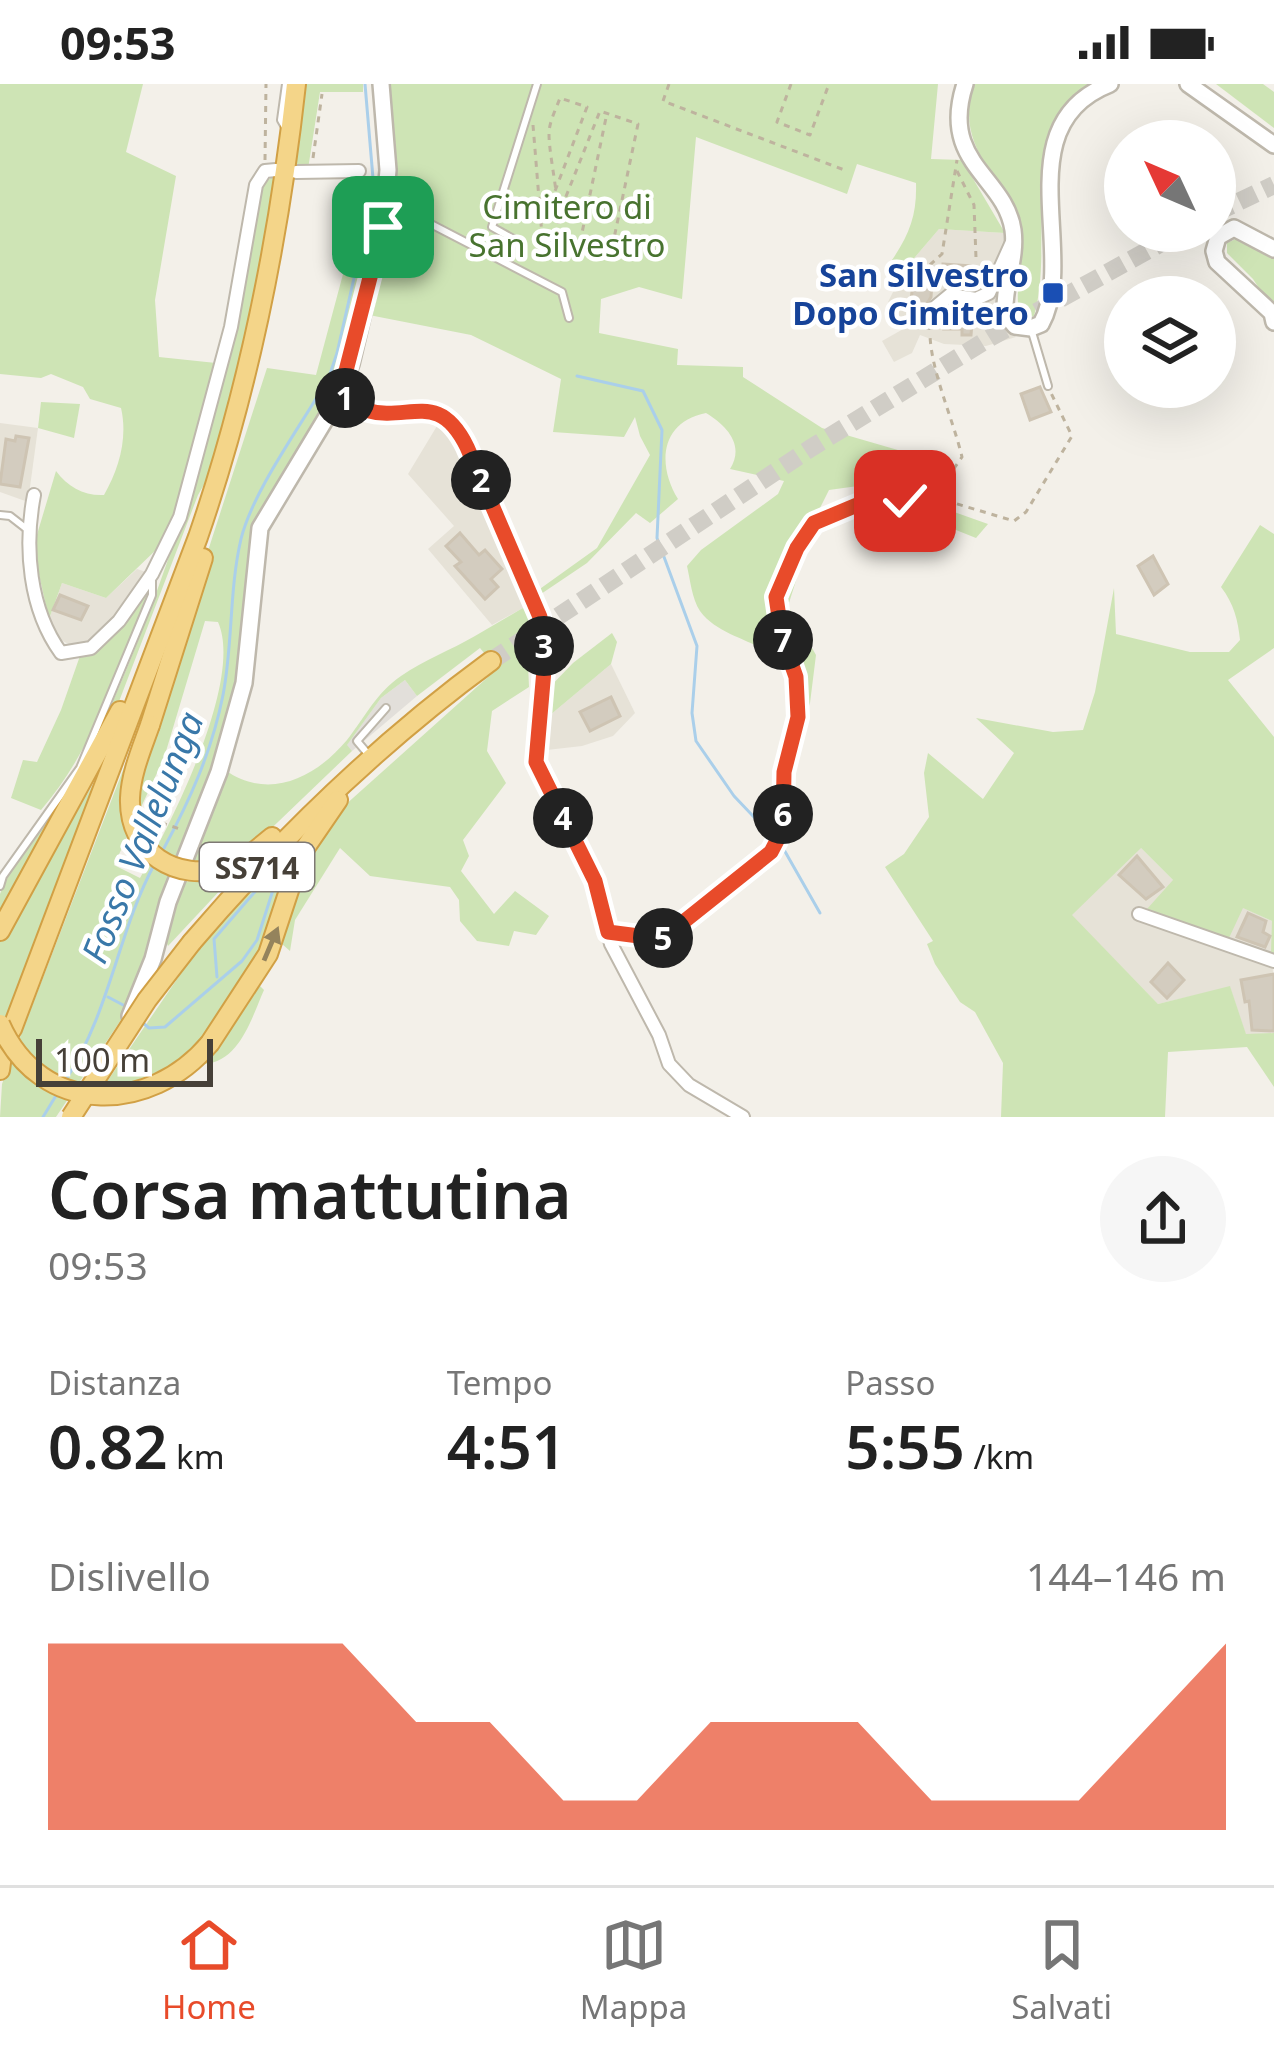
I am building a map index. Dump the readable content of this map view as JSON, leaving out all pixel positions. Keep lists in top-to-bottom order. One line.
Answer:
{"streets":{"highway":["SS714"]},"water":["Fosso Vallelunga"],"parks":["Cimitero di San Silvestro"],"places":{"transit":["San Silvestro Dopo Cimitero"]},"scale_bar":"100 m","north":"top left","page":{"status":"09:53","pins":["1","2","7","3","6","4","5"],"scale":"100 m","heading":["Corsa mattutina","09:53"],"stats":[["Distanza","0.82 km"],["Tempo","4:51"],["Passo","5:55 /km"]],"chart":["Dislivello","144–146 m"],"tabs":["Home","Mappa","Salvati"]}}
